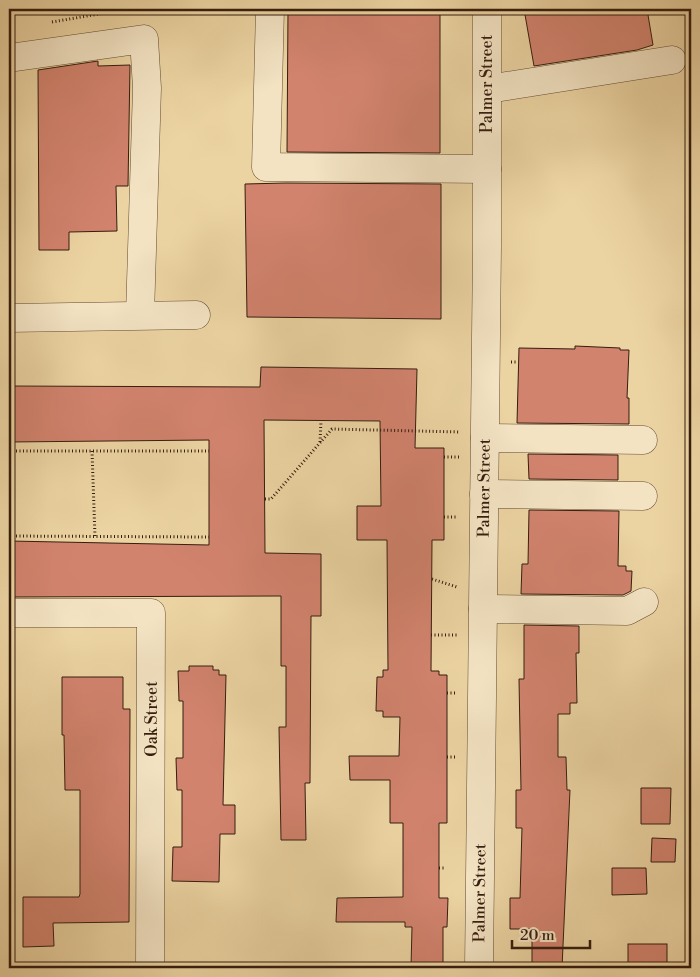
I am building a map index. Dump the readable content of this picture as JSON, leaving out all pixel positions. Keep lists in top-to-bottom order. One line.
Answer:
{"streets":{"street":["Palmer Street","Oak Street"]},"scale_bar":"20 m"}
